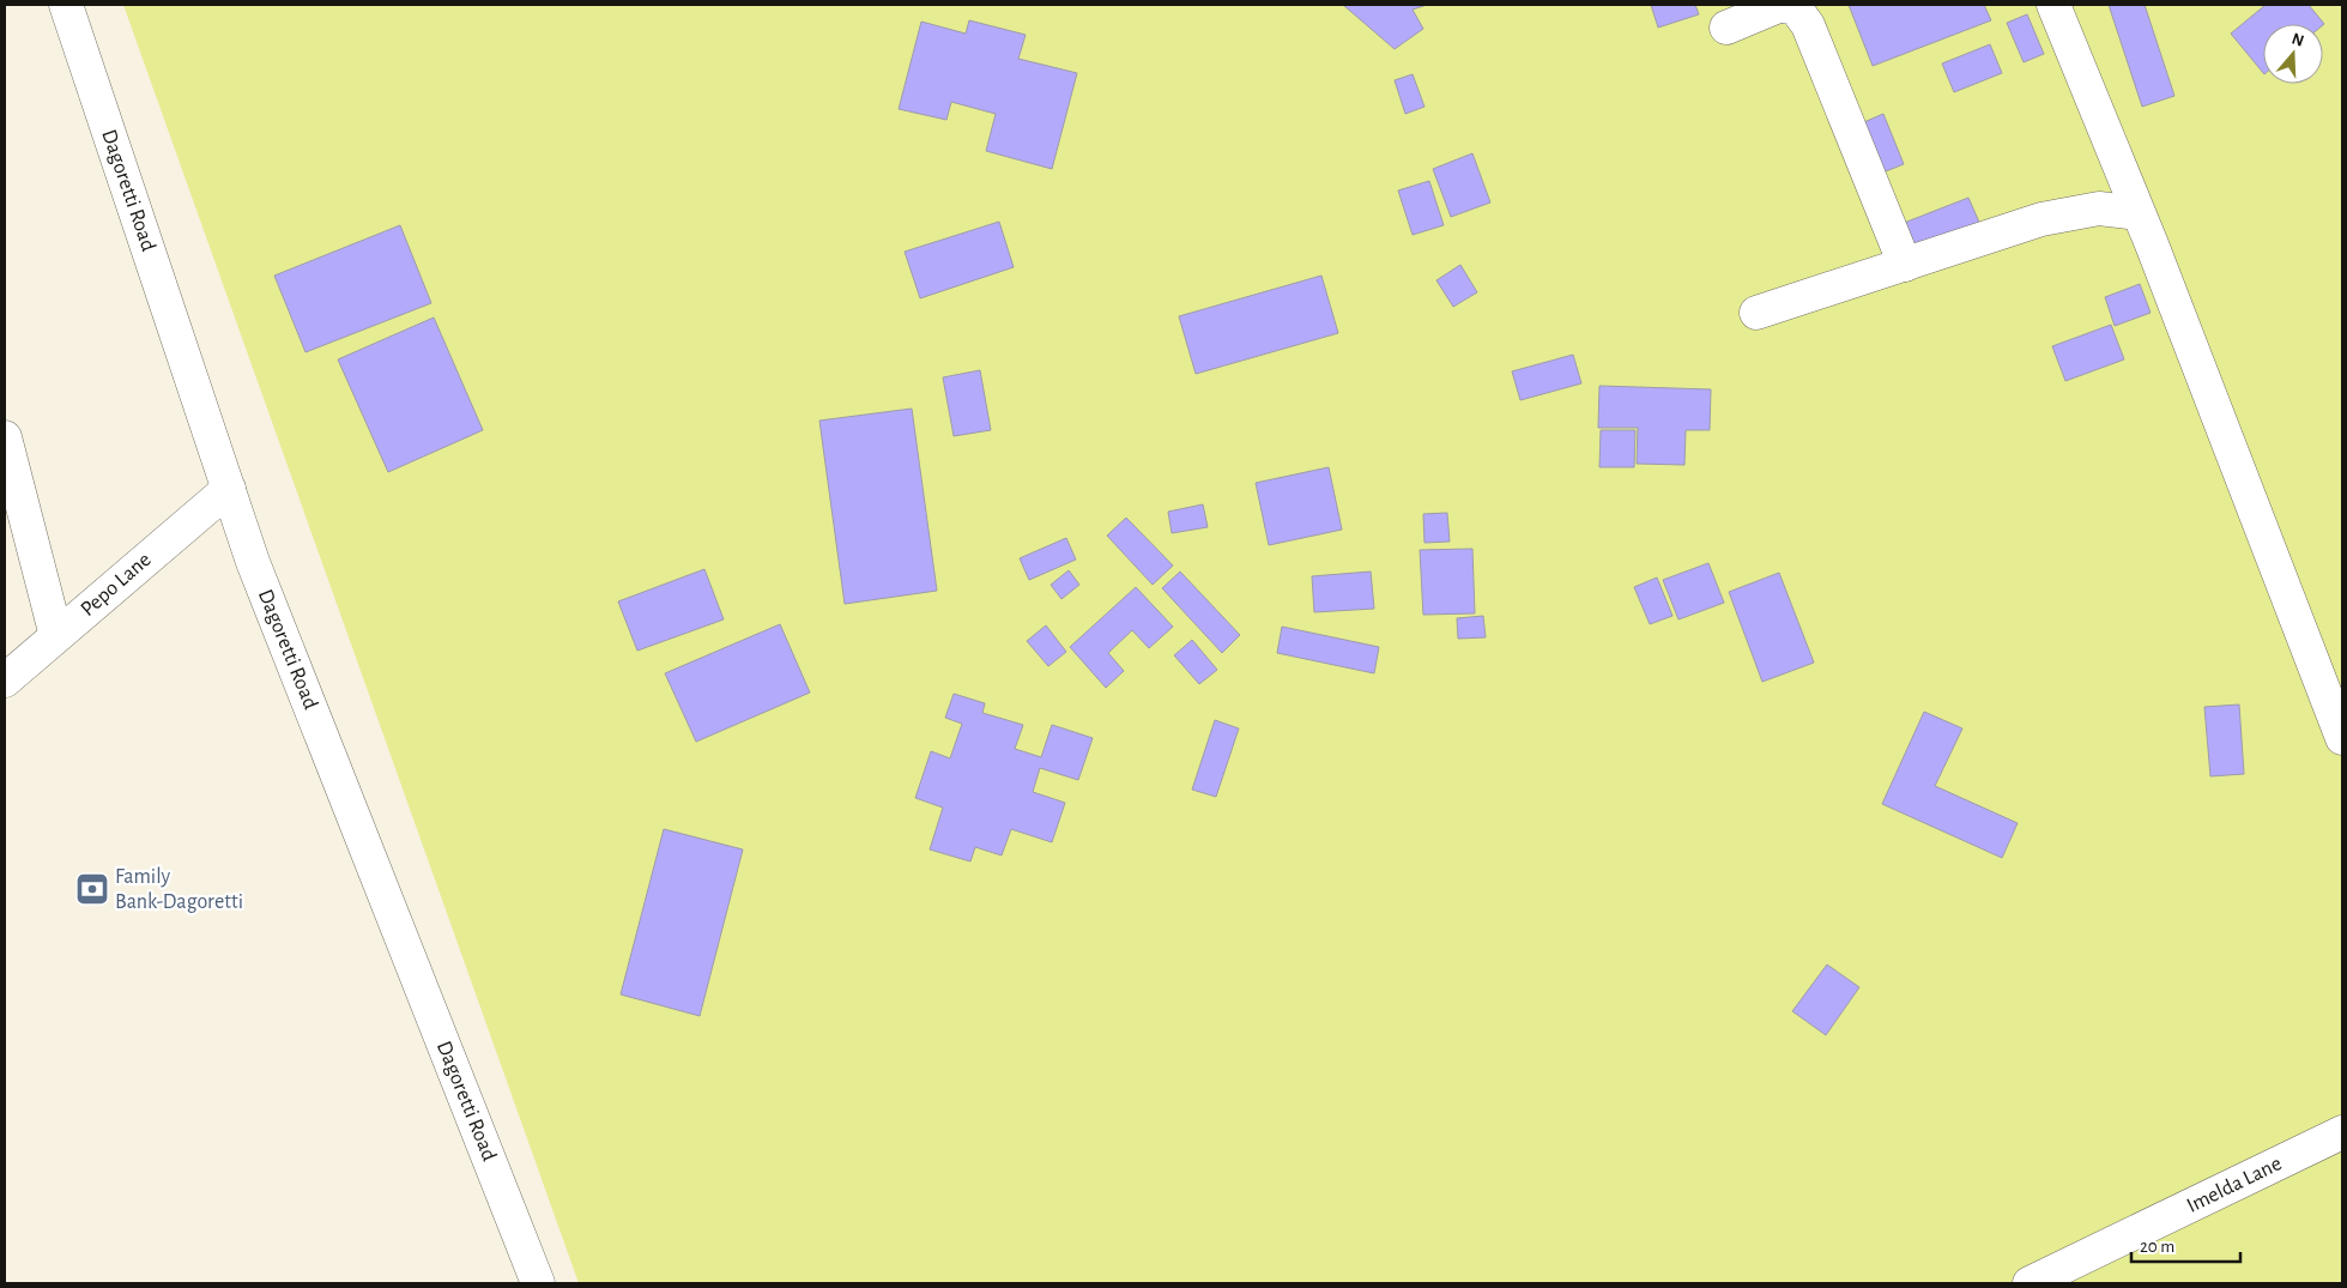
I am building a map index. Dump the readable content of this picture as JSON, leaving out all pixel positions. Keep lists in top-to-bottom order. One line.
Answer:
{"streets":{"street":["Dagoretti Road","Pepo Lane","Imelda Lane"]},"crossings":[["Dagoretti Road","Pepo Lane"]],"places":{"bank":["Family Bank-Dagoretti"]},"scale_bar":"20 m","north":"top"}
